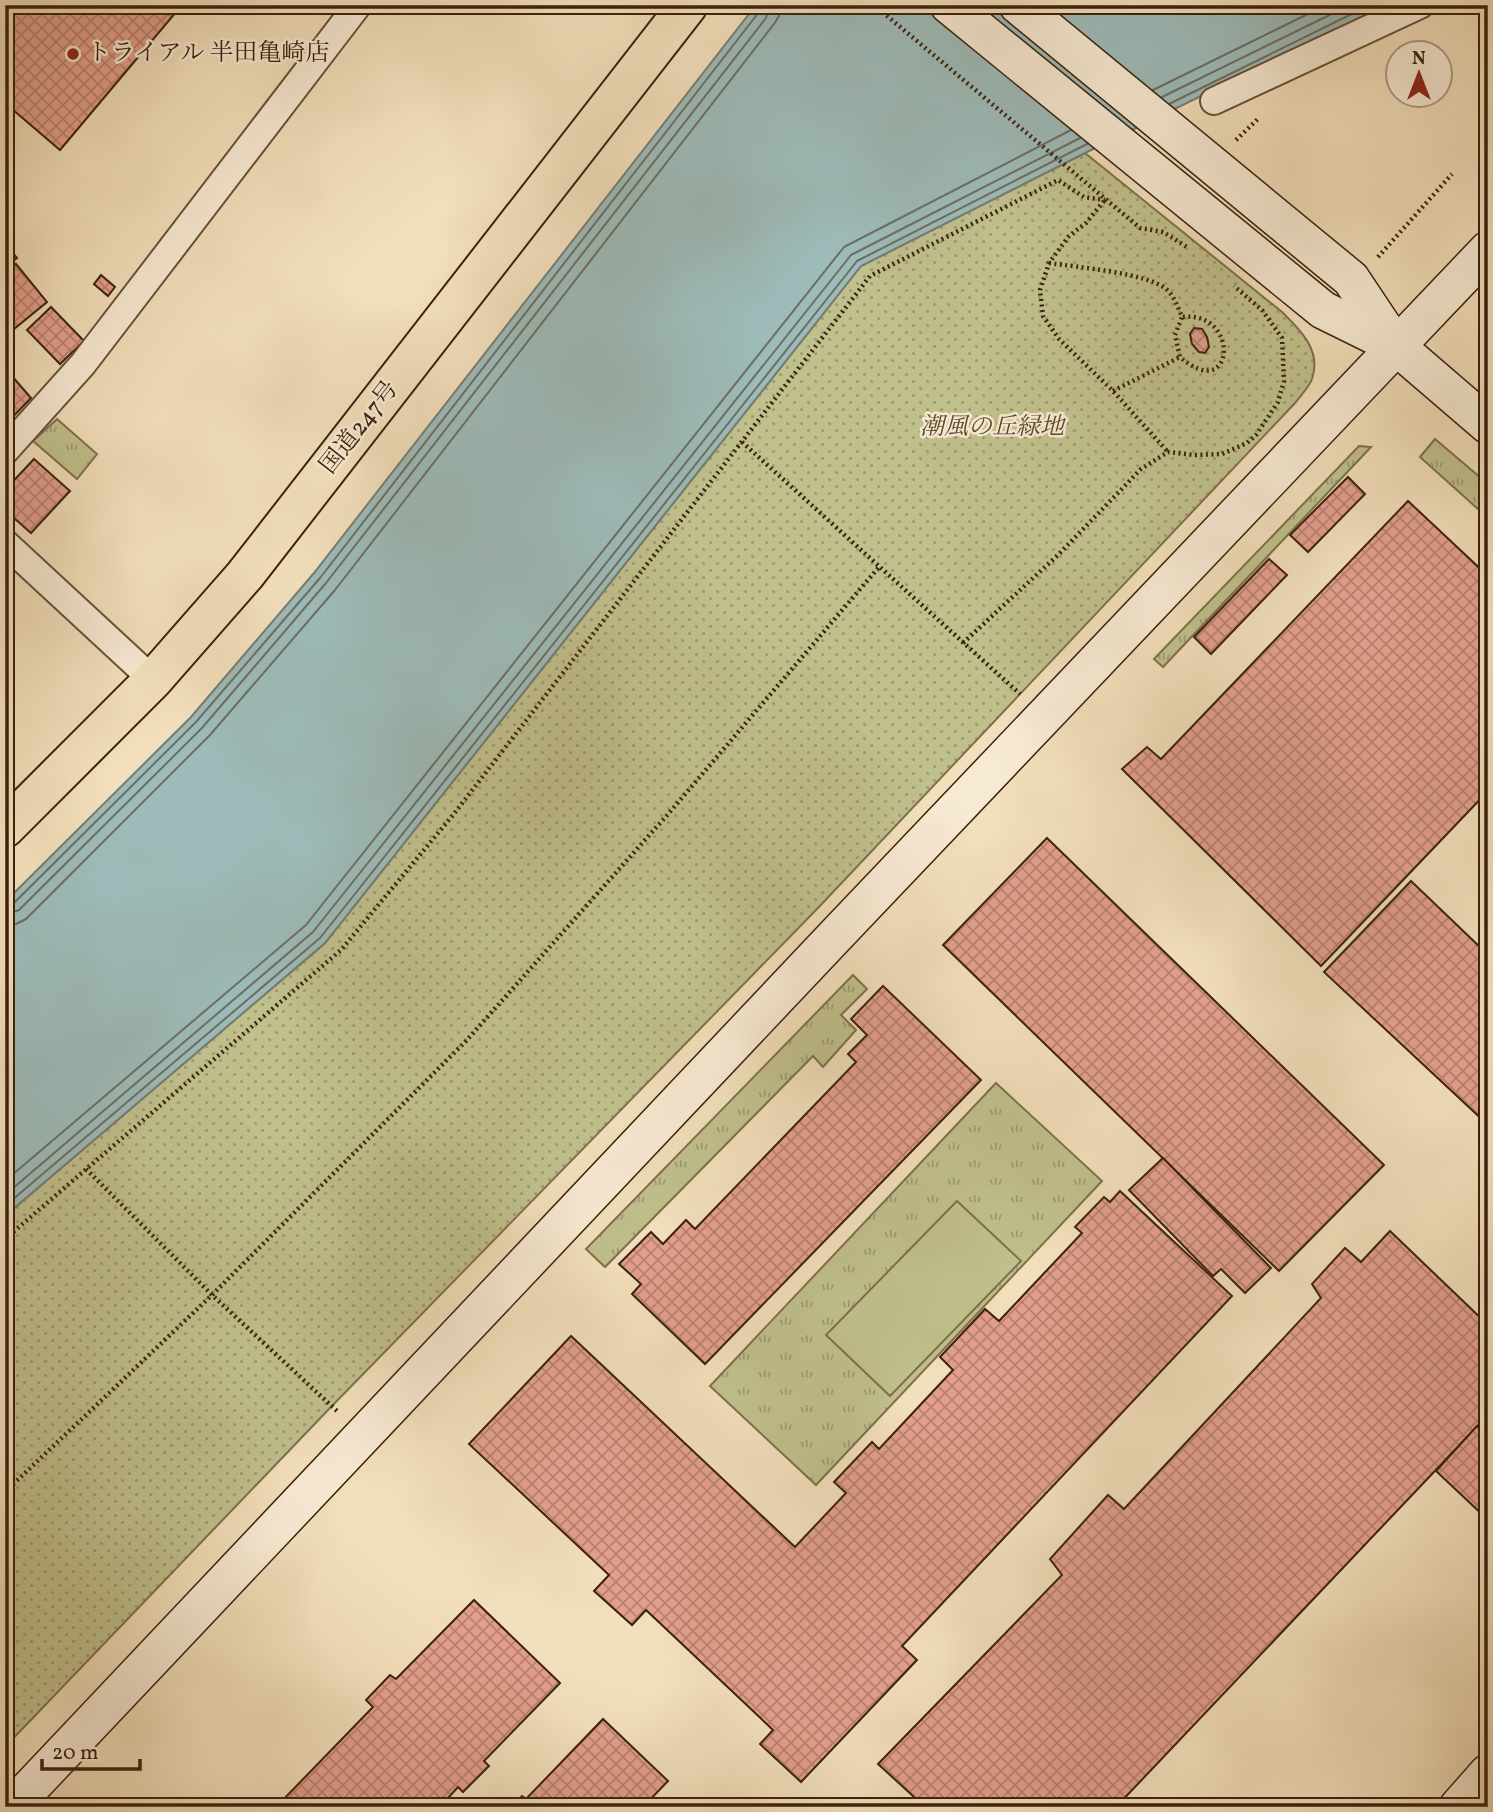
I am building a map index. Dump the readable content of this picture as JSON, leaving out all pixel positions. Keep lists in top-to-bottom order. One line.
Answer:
{"streets":{"highway":["国道247号"]},"parks":["潮風の丘緑地"],"places":["トライアル 半田亀崎店"],"scale_bar":"20 m","north":"top"}
